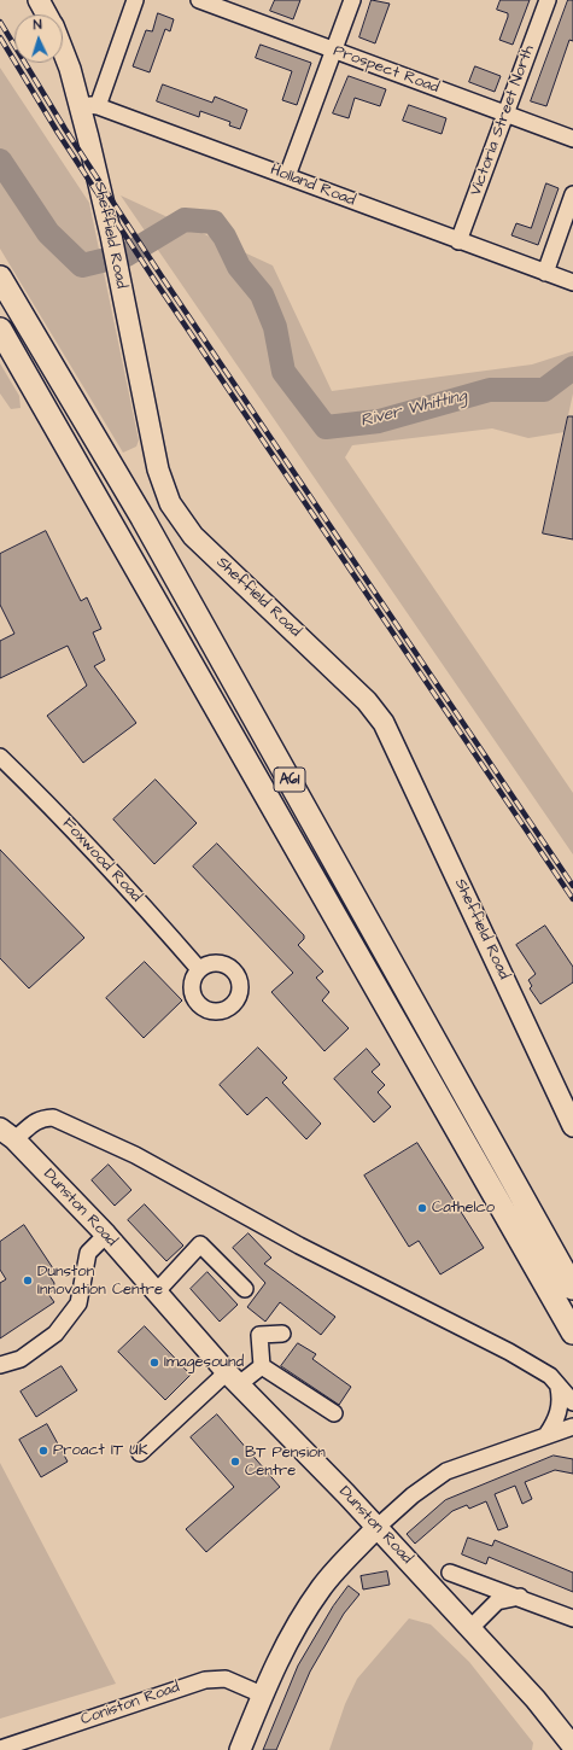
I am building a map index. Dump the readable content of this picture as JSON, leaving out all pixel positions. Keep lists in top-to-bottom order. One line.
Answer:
{"streets":{"highway":["A61"],"main road":["Sheffield Road","Dunston Road"],"street":["Prospect Road","Victoria Street North","Holland Road","Foxwood Road","Coniston Road"]},"crossings":[["Prospect Road","Victoria Street North"],["Victoria Street North","Holland Road"],["Holland Road","Sheffield Road"]],"water":["River Whitting"],"places":["Cathelco","Dunston Innovation Centre","Imagesound","Proact IT UK","BT Pension Centre"],"north":"top"}
